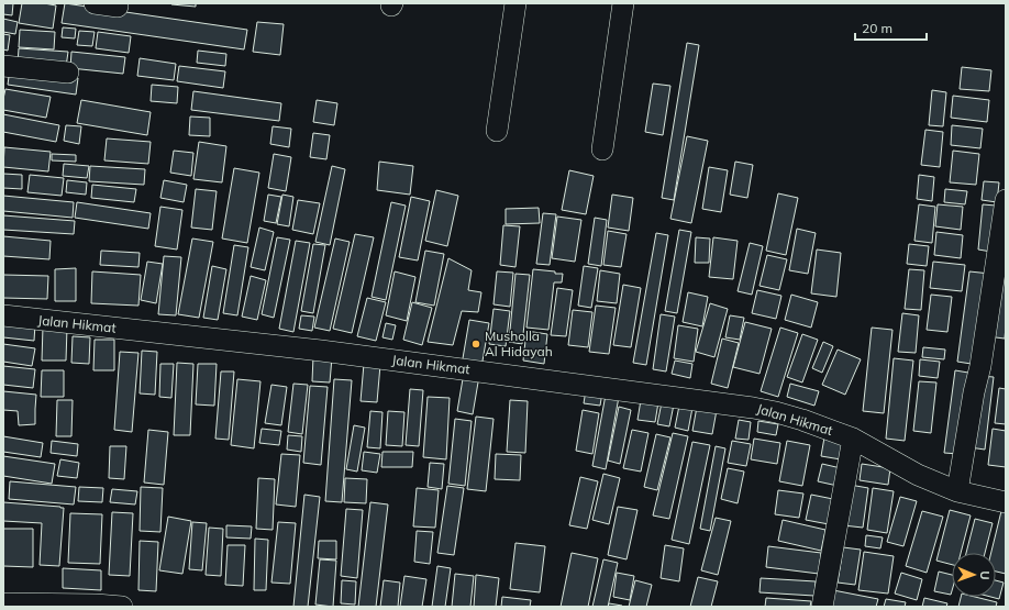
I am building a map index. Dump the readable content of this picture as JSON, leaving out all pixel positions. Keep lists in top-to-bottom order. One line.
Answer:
{"streets":{"street":["Jalan Hikmat"]},"places":["Musholla Al Hidayah"],"scale_bar":"20 m","north":"right"}
